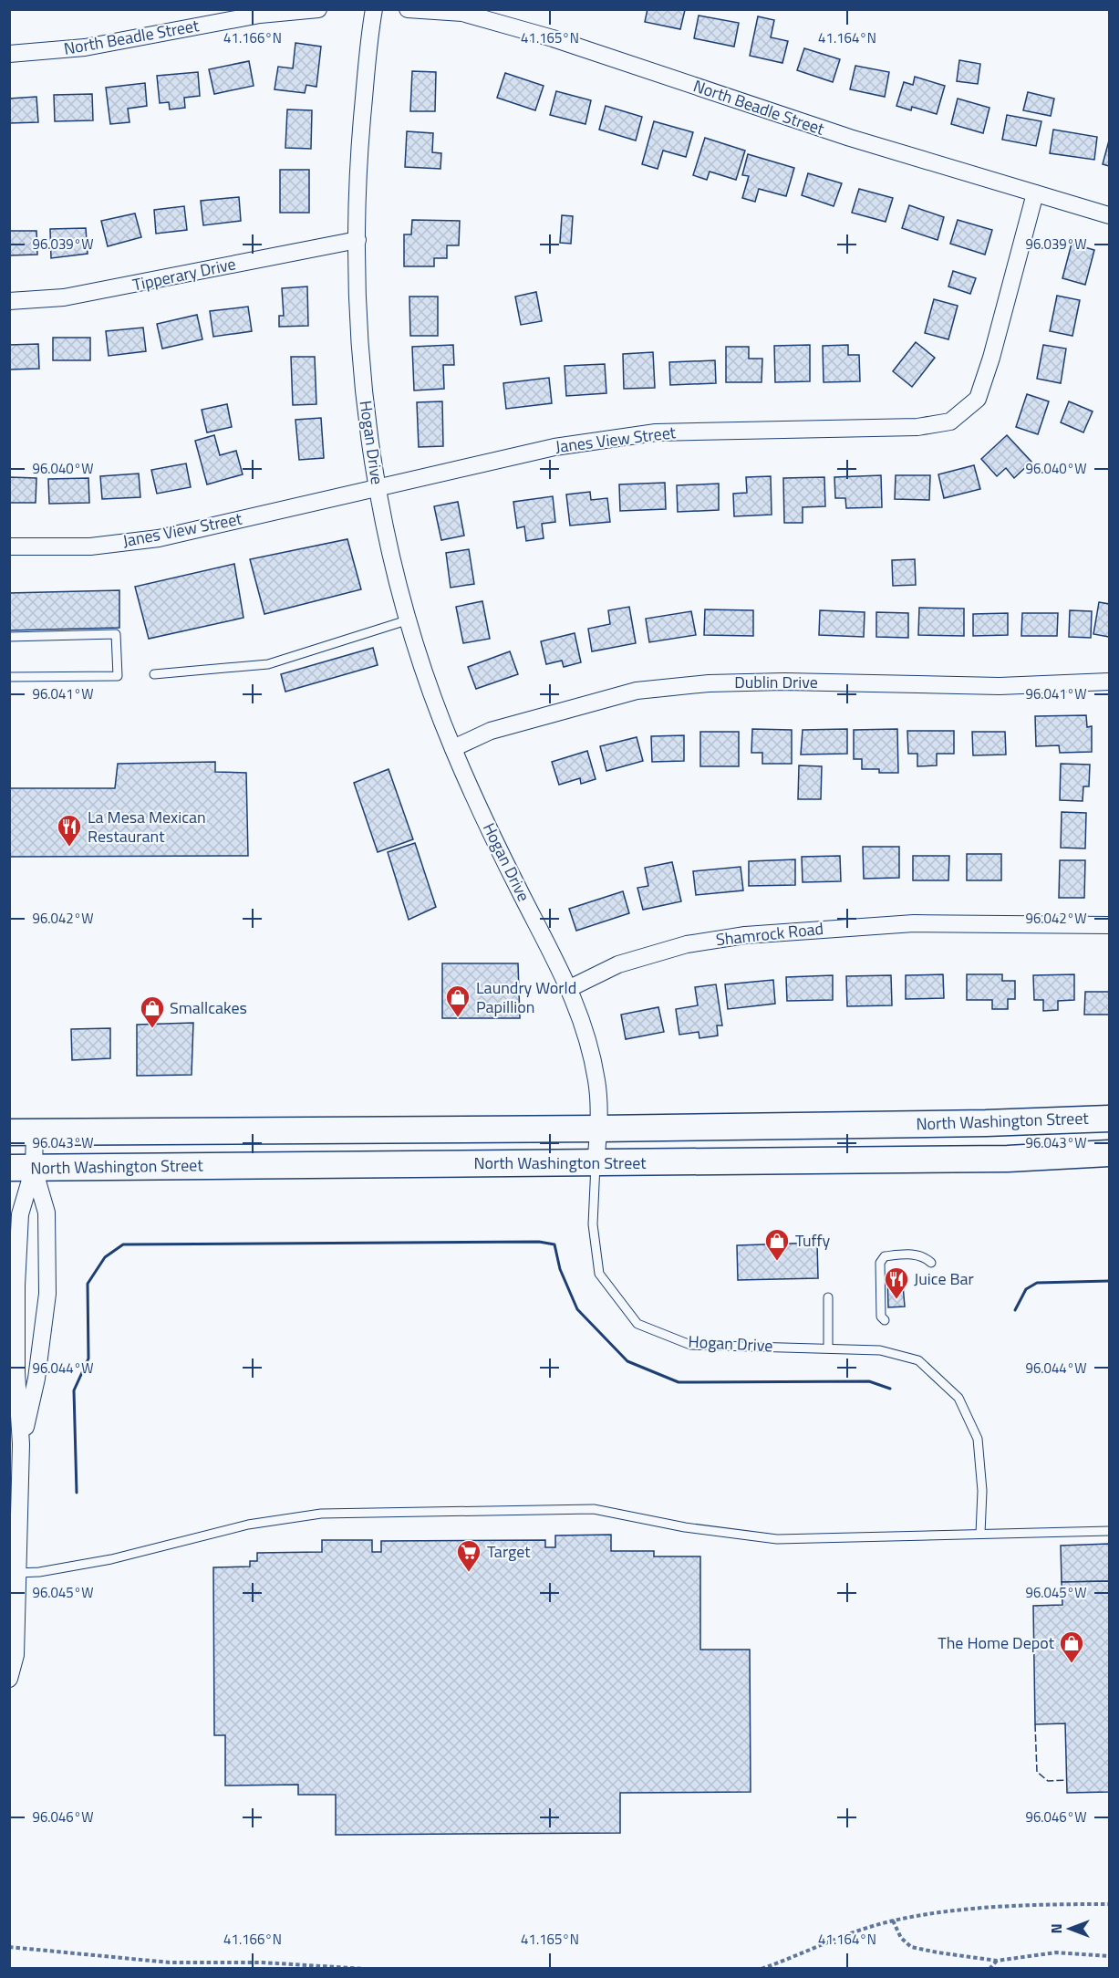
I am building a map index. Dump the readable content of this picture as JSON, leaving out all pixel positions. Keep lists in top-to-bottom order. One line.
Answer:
{"streets":{"main road":["North Washington Street"],"street":["North Beadle Street","Tipperary Drive","Janes View Street","Hogan Drive","Dublin Drive","Shamrock Road"]},"crossings":[["North Beadle Street","Janes View Street"],["Tipperary Drive","Hogan Drive"],["Janes View Street","Hogan Drive"],["Hogan Drive","Dublin Drive"],["Hogan Drive","Shamrock Road"],["Hogan Drive","North Washington Street"]],"places":{"restaurant":["La Mesa Mexican Restaurant","Juice Bar"],"shop":["Laundry World Papillion","Smallcakes","Tuffy","The Home Depot"],"supermarket":["Target"]},"north":"left","coordinates":["41.166°N","41.165°N","41.164°N","96.039°W","96.040°W","96.041°W","96.042°W","96.043°W","96.044°W","96.045°W","96.046°W"]}
